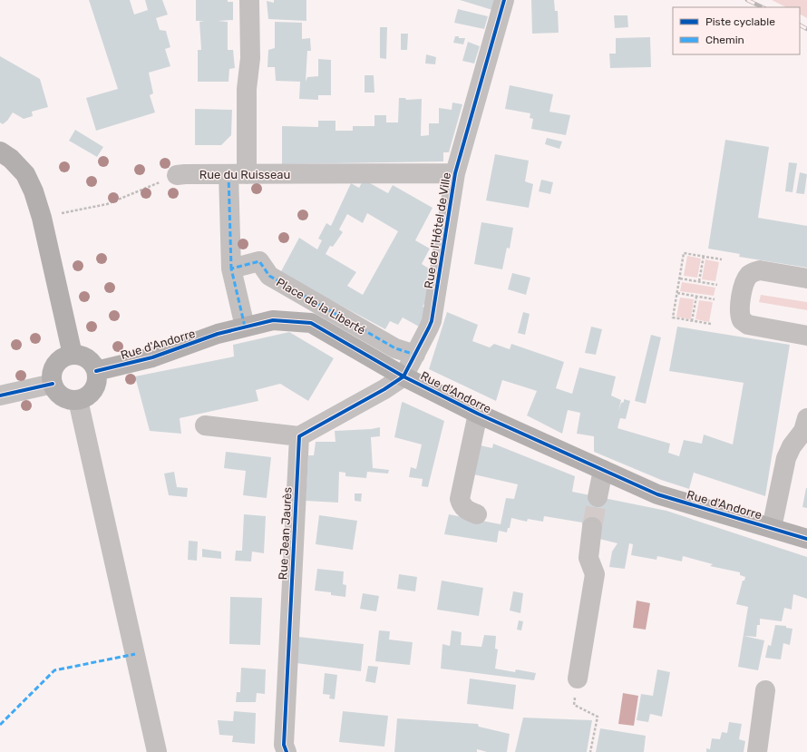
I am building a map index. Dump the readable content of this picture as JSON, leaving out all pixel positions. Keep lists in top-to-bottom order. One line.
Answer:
{"streets":{"main road":["Rue d'Andorre"],"street":["Rue du Ruisseau","Rue de l'Hôtel de Ville","Place de la Liberté","Rue Jean Jaurès"]},"crossings":[["Rue du Ruisseau","Rue de l'Hôtel de Ville"],["Rue de l'Hôtel de Ville","Place de la Liberté"],["Rue de l'Hôtel de Ville","Rue d'Andorre"]],"legend":["Piste cyclable","Chemin"]}
